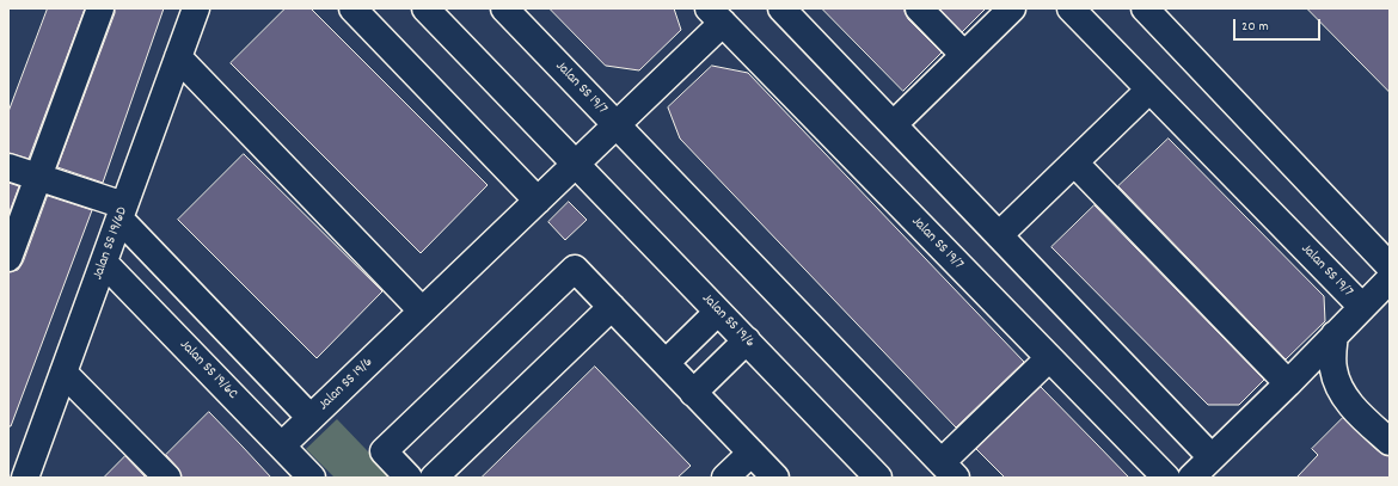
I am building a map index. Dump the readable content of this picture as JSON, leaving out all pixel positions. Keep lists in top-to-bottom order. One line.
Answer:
{"streets":{"street":["Jalan SS 19/7","Jalan SS 19/6D","Jalan SS 19/6","Jalan SS 19/6C"]},"crossings":[["Jalan SS 19/6D","Jalan SS 19/6C"],["Jalan SS 19/6","Jalan SS 19/6C"]],"scale_bar":"20 m"}
